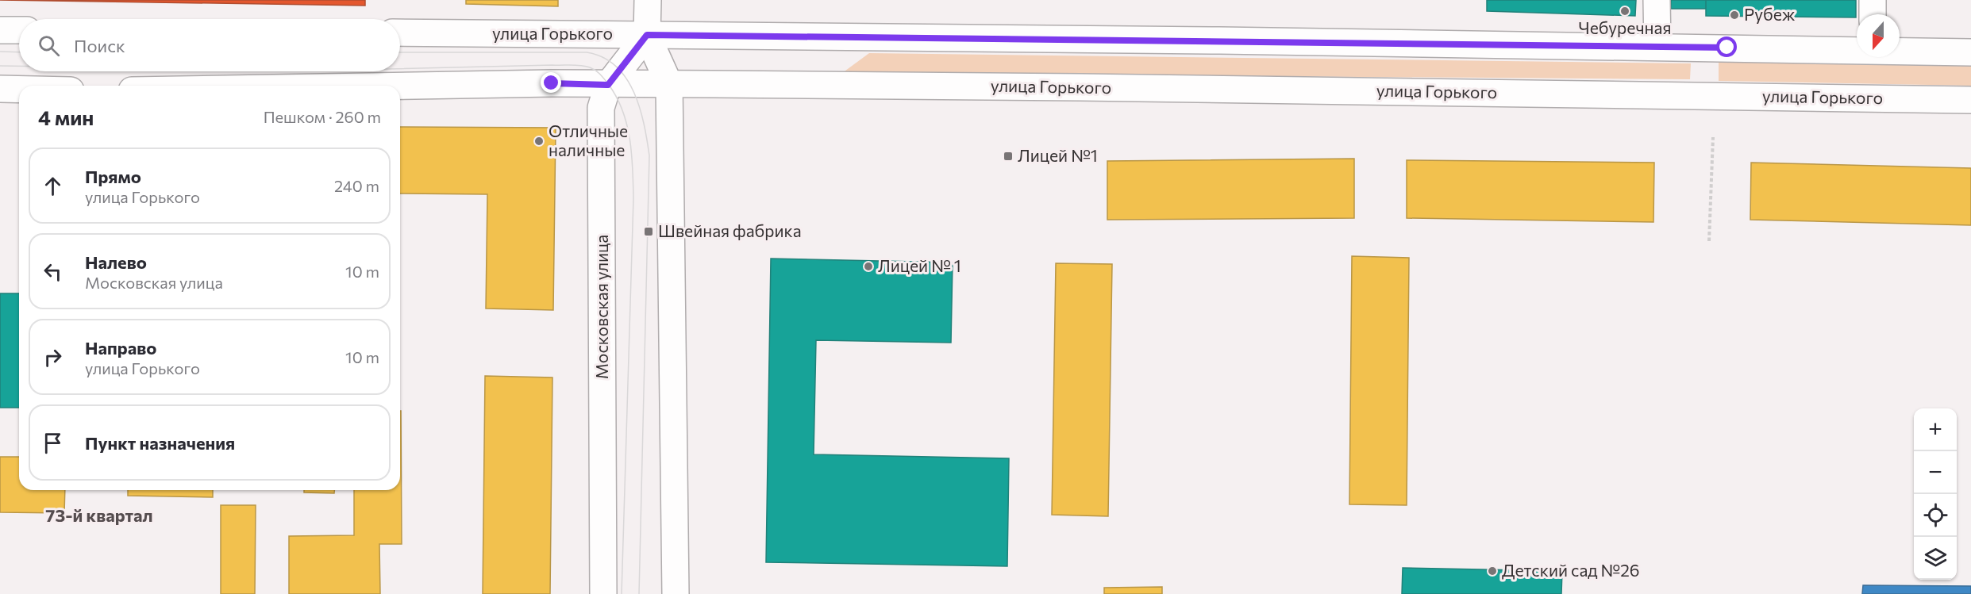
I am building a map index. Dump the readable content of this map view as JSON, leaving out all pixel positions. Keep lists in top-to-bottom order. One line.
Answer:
{"streets":{"main road":["улица Горького","Московская улица"]},"crossings":[["улица Горького","Московская улица"]],"districts":["73-й квартал"],"places":{"other":["Чебуречная","Рубеж","Отличные наличные","Лицей № 1","Детский сад №26"],"transit":["Лицей №1","Швейная фабрика"]},"north":"bottom","page":{"search":"Поиск","heading":["4 мин","Пешком · 260 m"],"list":[["Прямо","улица Горького","240 m"],["Налево","Московская улица","10 m"],["Направо","улица Горького","10 m"],"Пункт назначения"],"map_buttons":["+","−"]}}
